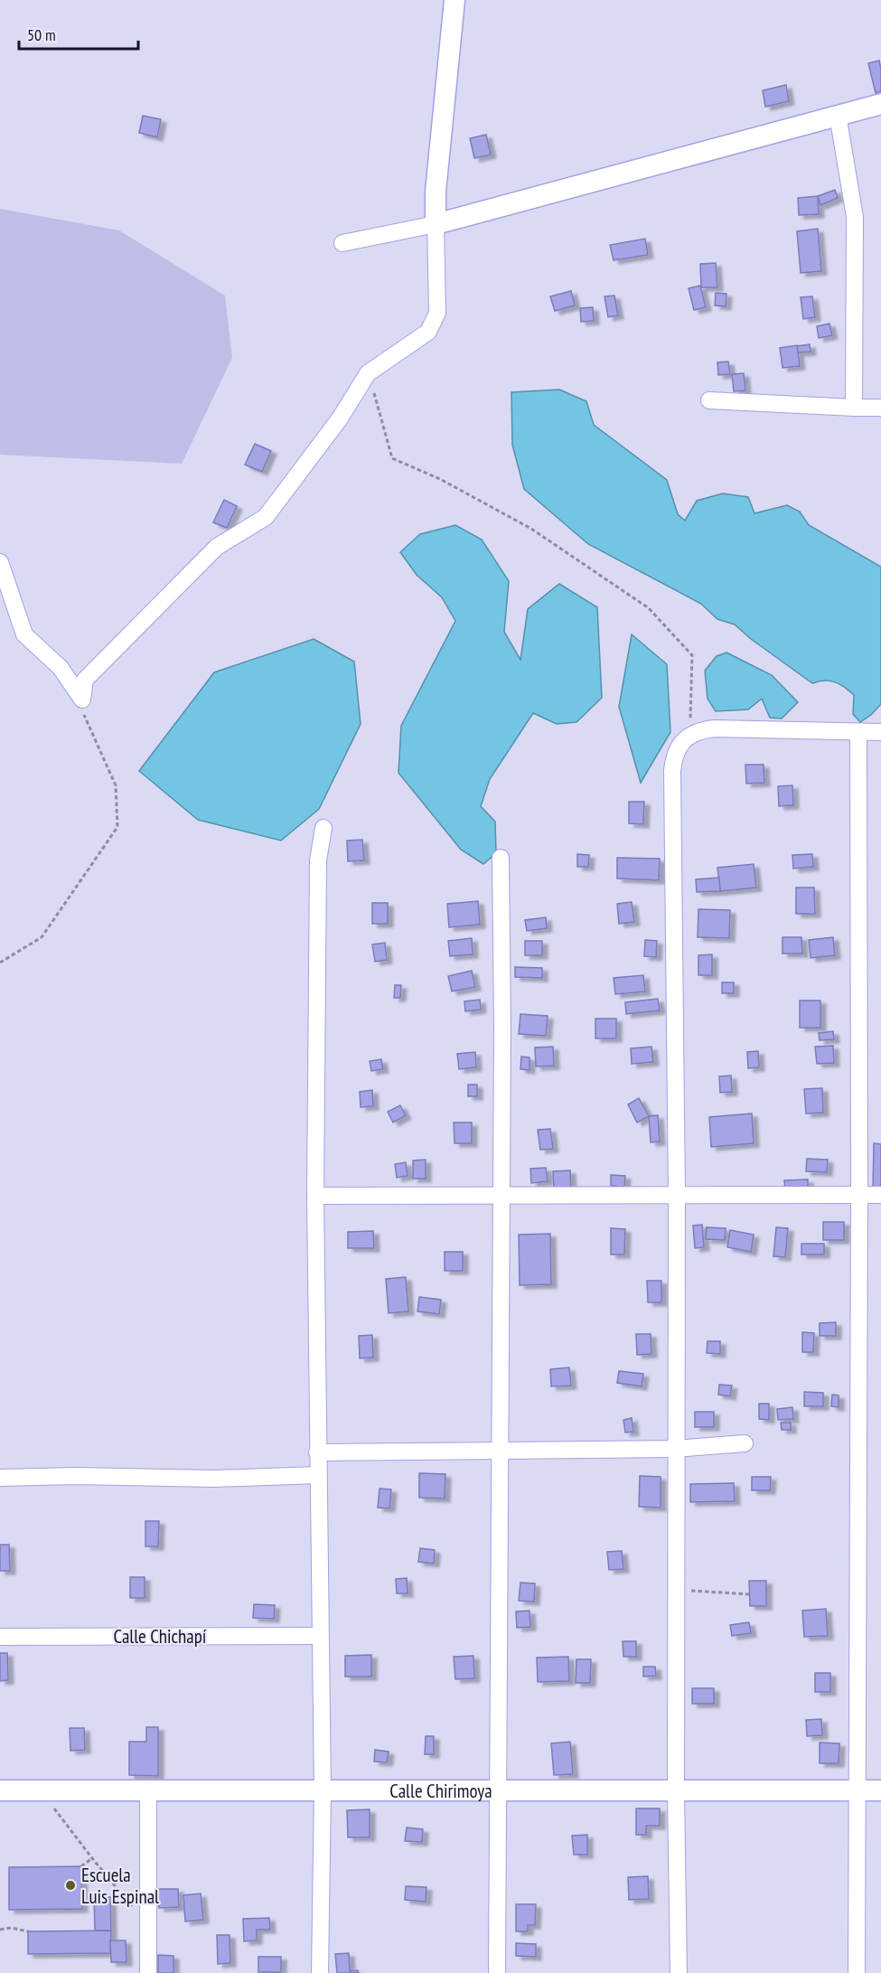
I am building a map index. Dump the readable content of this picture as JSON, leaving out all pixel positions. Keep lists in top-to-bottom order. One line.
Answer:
{"streets":{"street":["Calle Chichapí","Calle Chirimoya"]},"places":["Escuela Luis Espinal"],"scale_bar":"50 m"}
